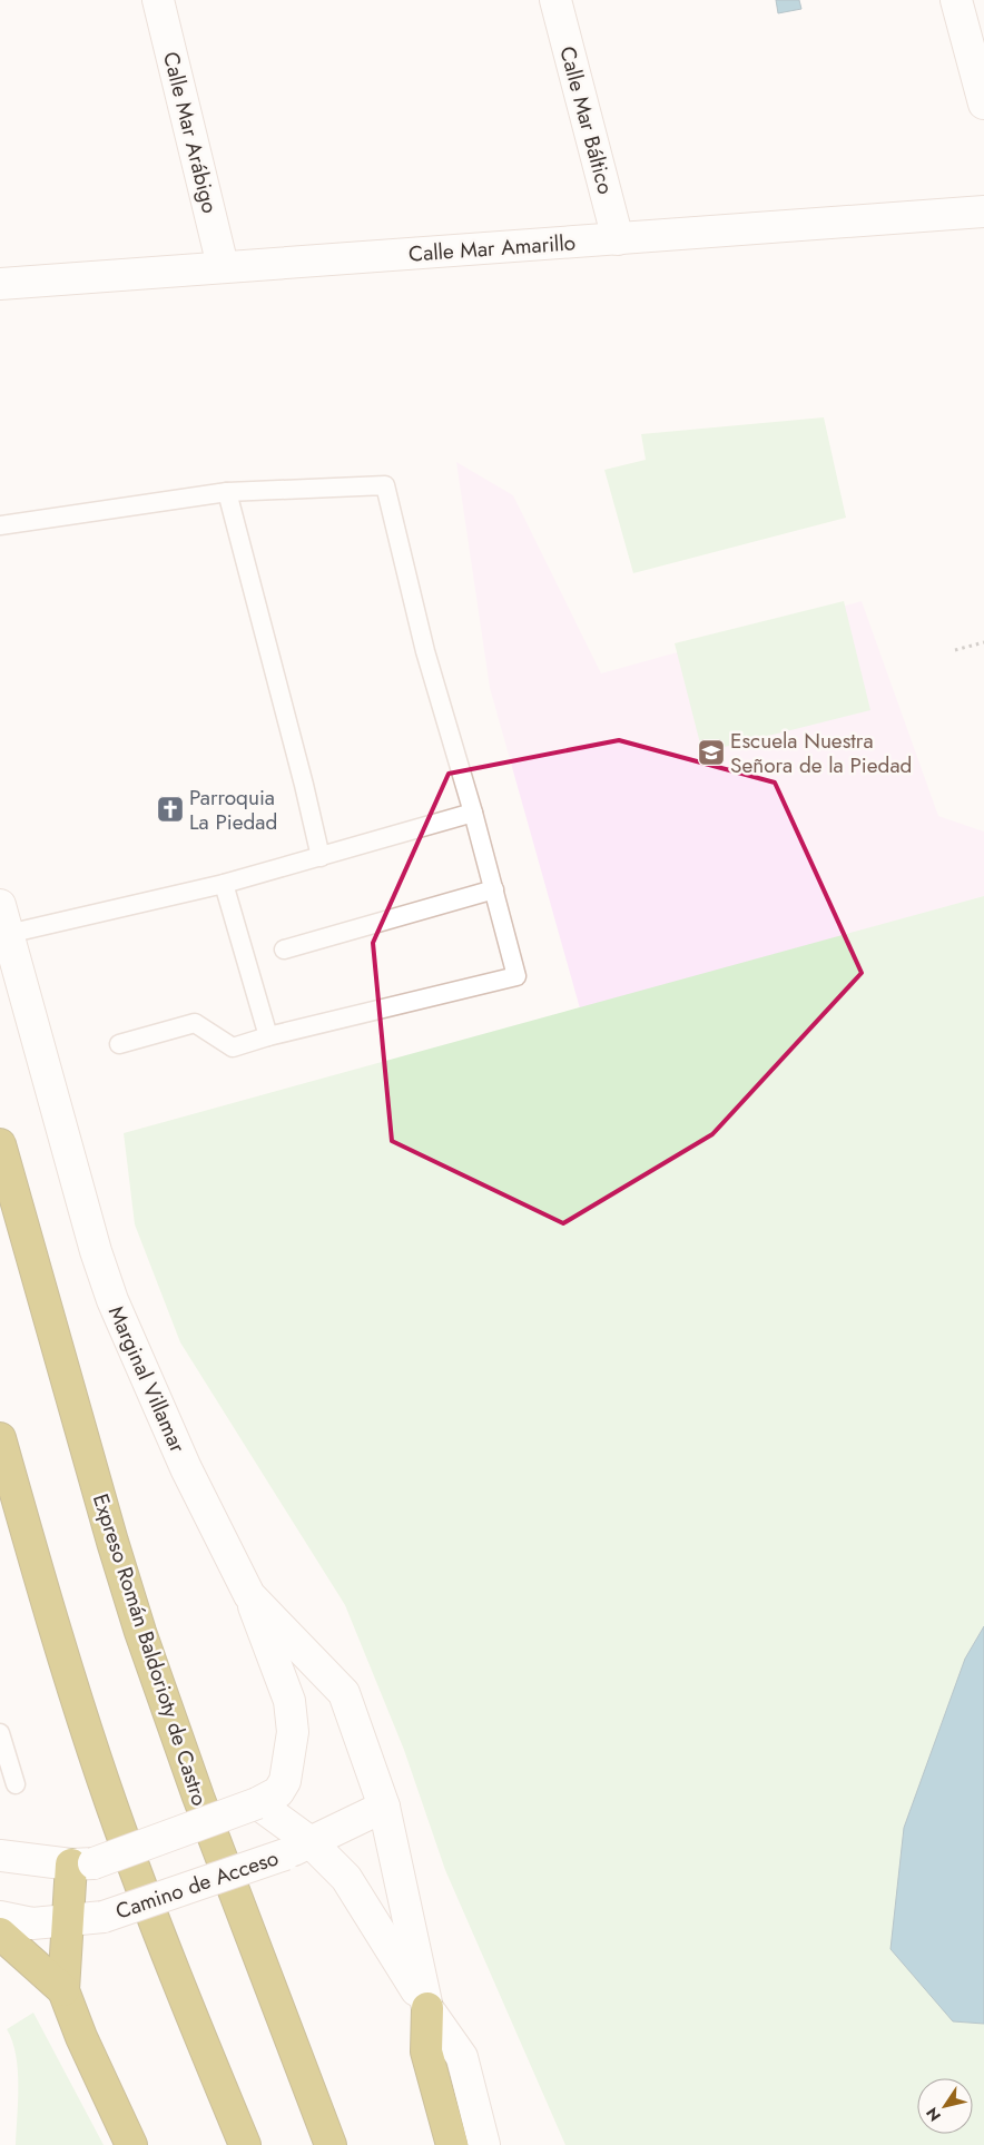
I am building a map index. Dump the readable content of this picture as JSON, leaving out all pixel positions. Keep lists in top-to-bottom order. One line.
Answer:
{"streets":{"highway":["Expreso Román Baldorioty de Castro"],"street":["Calle Mar Báltico","Calle Mar Arábigo","Calle Mar Amarillo","Marginal Villamar","Camino de Acceso"]},"crossings":[["Calle Mar Báltico","Calle Mar Amarillo"],["Calle Mar Arábigo","Calle Mar Amarillo"],["Marginal Villamar","Camino de Acceso"]],"places":{"school or university":["Escuela Nuestra Señora de la Piedad"],"church":["Parroquia La Piedad"]},"north":"bottom left"}
